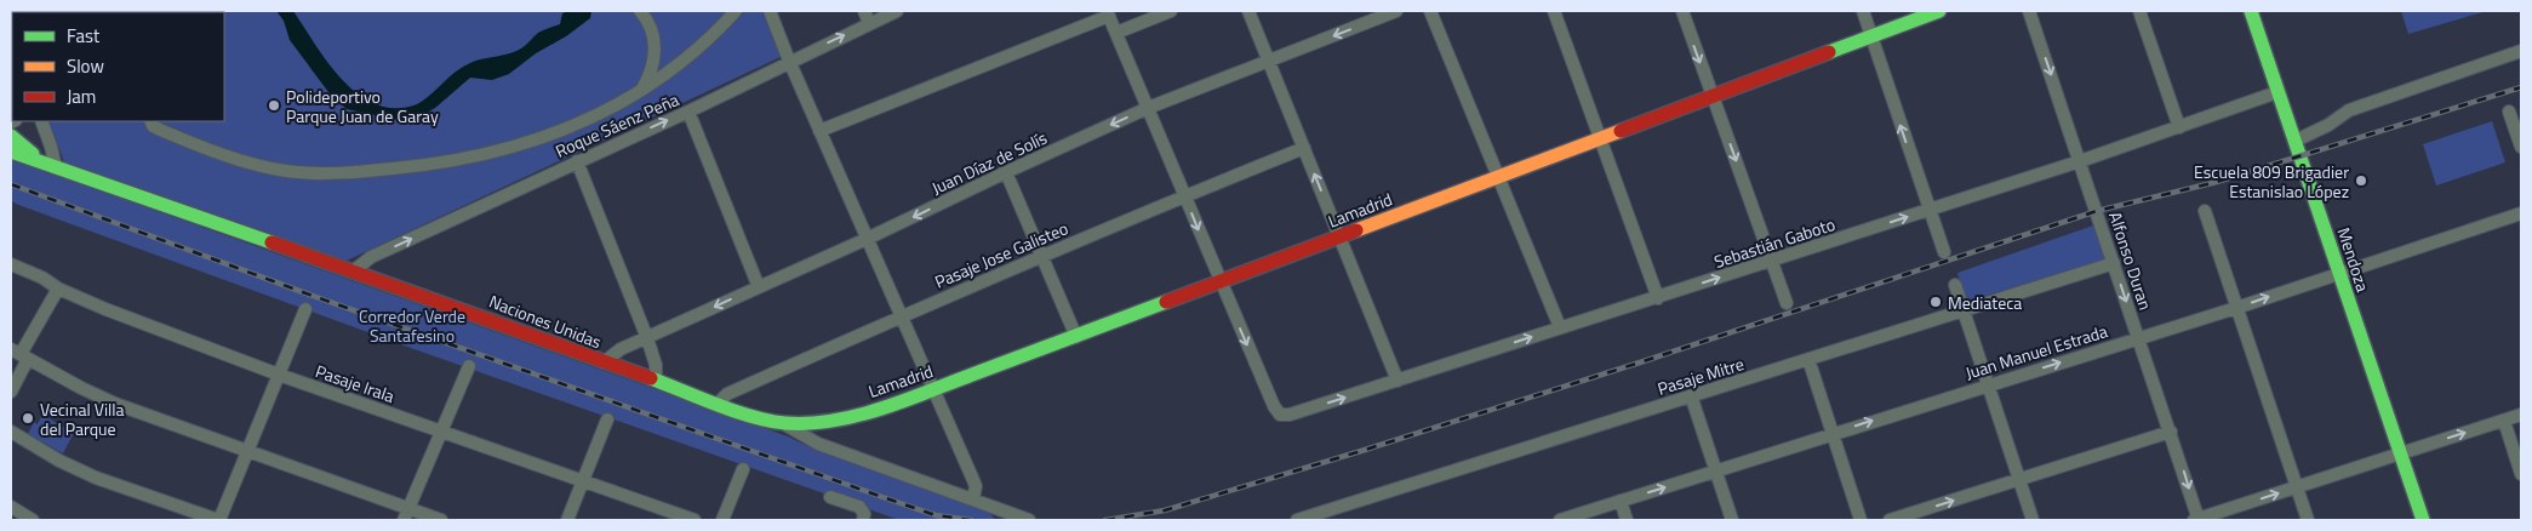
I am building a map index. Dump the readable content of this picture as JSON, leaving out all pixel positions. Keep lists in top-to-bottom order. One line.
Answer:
{"streets":{"street":["Roque Sáenz Peña","Juan Díaz de Solís","Lamadrid","Sebastián Gaboto","Pasaje Jose Galisteo","Mendoza","Alfonso Duran","Naciones Unidas","Juan Manuel Estrada","Pasaje Mitre","Pasaje Irala"]},"crossings":[["Roque Sáenz Peña","Naciones Unidas"],["Juan Díaz de Solís","Naciones Unidas"],["Lamadrid","Sebastián Gaboto"],["Lamadrid","Naciones Unidas"],["Sebastián Gaboto","Mendoza"],["Sebastián Gaboto","Alfonso Duran"],["Pasaje Jose Galisteo","Naciones Unidas"],["Mendoza","Juan Manuel Estrada"],["Alfonso Duran","Juan Manuel Estrada"],["Alfonso Duran","Pasaje Mitre"]],"one_way":["Roque Sáenz Peña","Juan Díaz de Solís","Sebastián Gaboto"],"parks":["Corredor Verde Santafesino"],"places":["Polideportivo Parque Juan de Garay","Escuela 809 Brigadier Estanislao López","Mediateca","Vecinal Villa del Parque"],"legend":["Fast","Slow","Jam"]}
